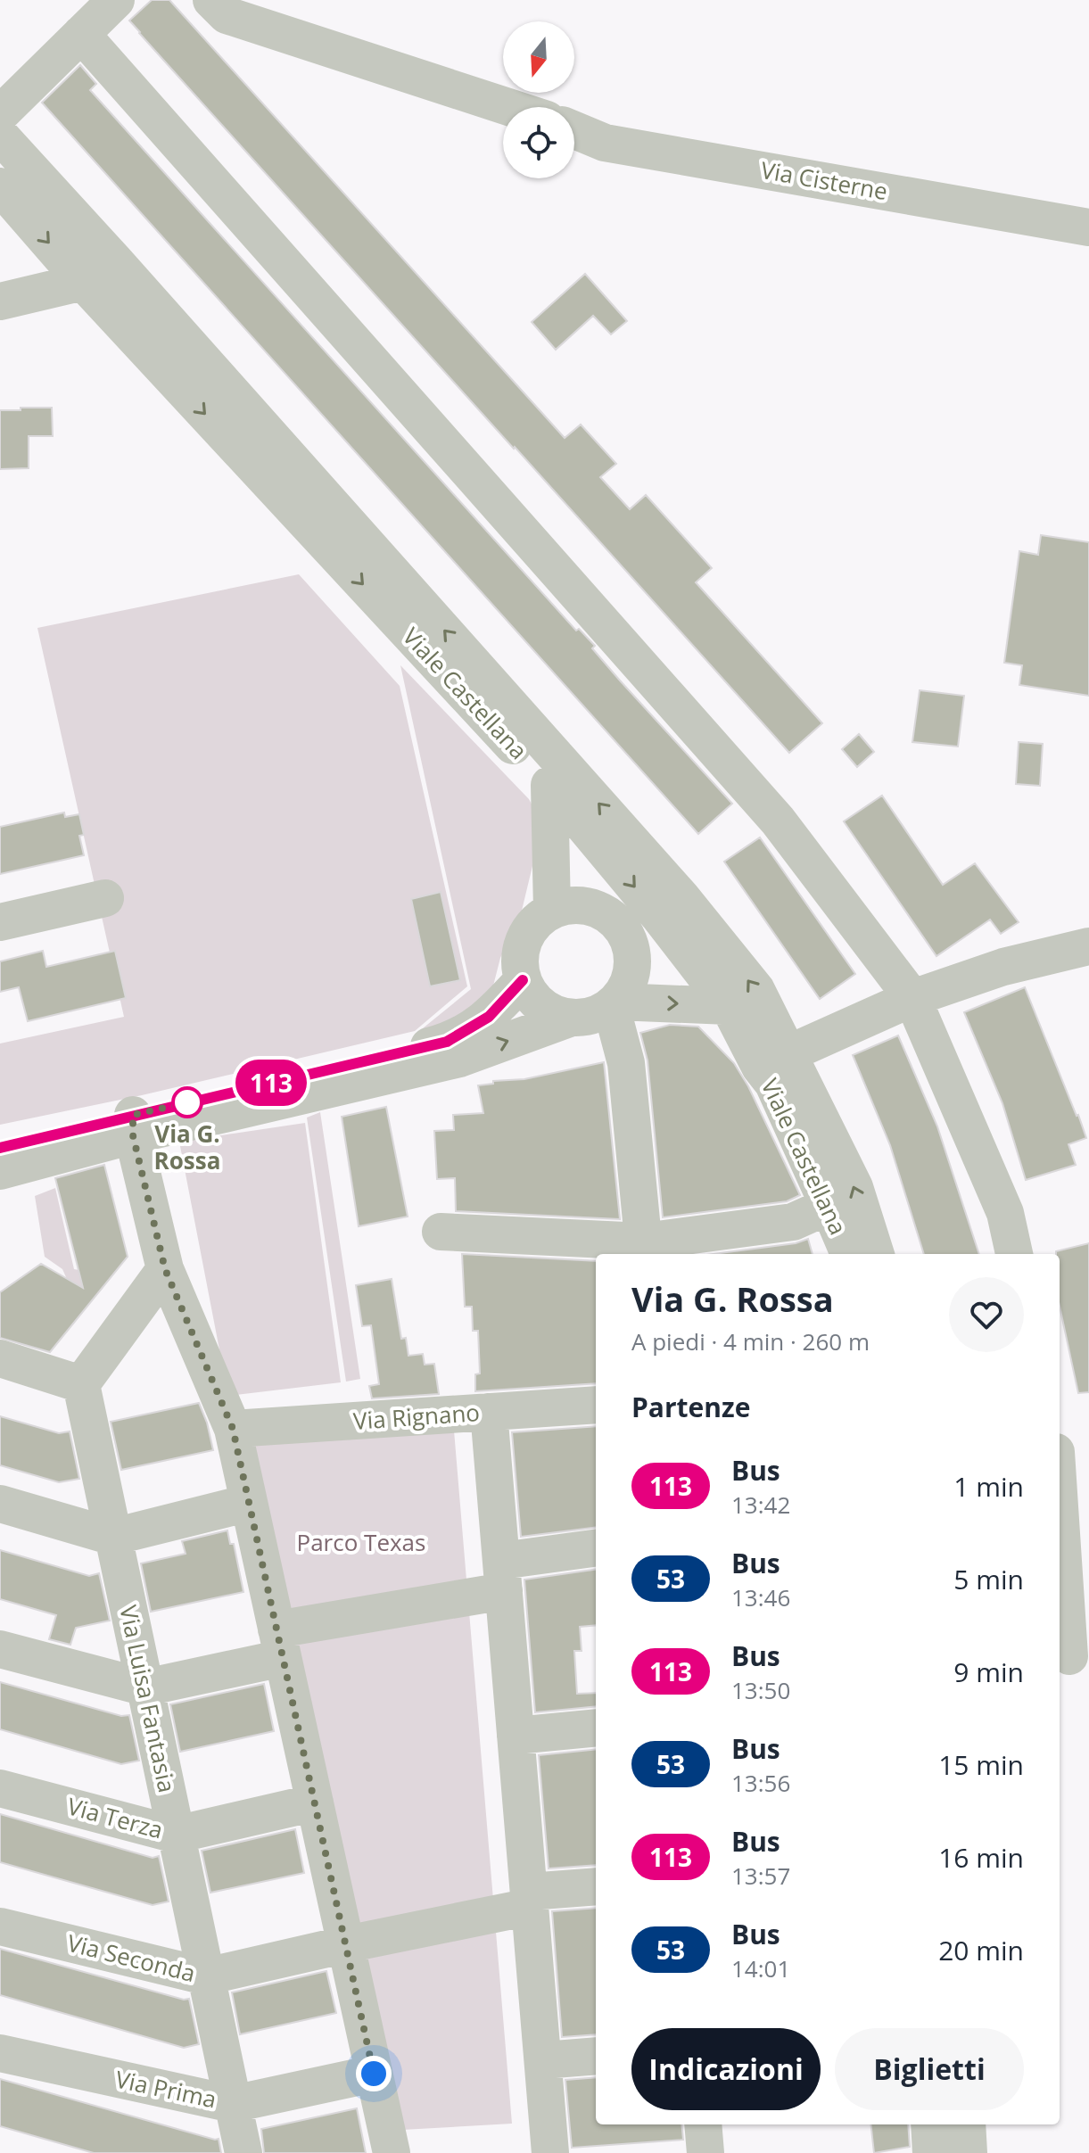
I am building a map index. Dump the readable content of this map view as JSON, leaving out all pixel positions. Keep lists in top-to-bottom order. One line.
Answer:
{"streets":{"street":["Via Cisterne","Viale Castellana","Via Rignano","Via Luisa Fantasia","Via Terza","Via Seconda","Via Prima"]},"crossings":[["Via Luisa Fantasia","Via Terza"],["Via Luisa Fantasia","Via Seconda"],["Via Luisa Fantasia","Via Prima"]],"parks":["Parco Texas"],"places":["Via G. Rossa"],"lines":["bus line 113"],"north":"bottom","page":{"on_map":"113","heading":[["Via G. Rossa","A piedi · 4 min · 260 m"],"Partenze"],"list":[{"mark":"113","name":"Bus","note":"13:42","value":"1 min"},{"mark":"53","name":"Bus","note":"13:46","value":"5 min"},{"mark":"113","name":"Bus","note":"13:50","value":"9 min"},{"mark":"53","name":"Bus","note":"13:56","value":"15 min"},{"mark":"113","name":"Bus","note":"13:57","value":"16 min"},{"mark":"53","name":"Bus","note":"14:01","value":"20 min"}],"buttons":["Indicazioni","Biglietti"]}}
